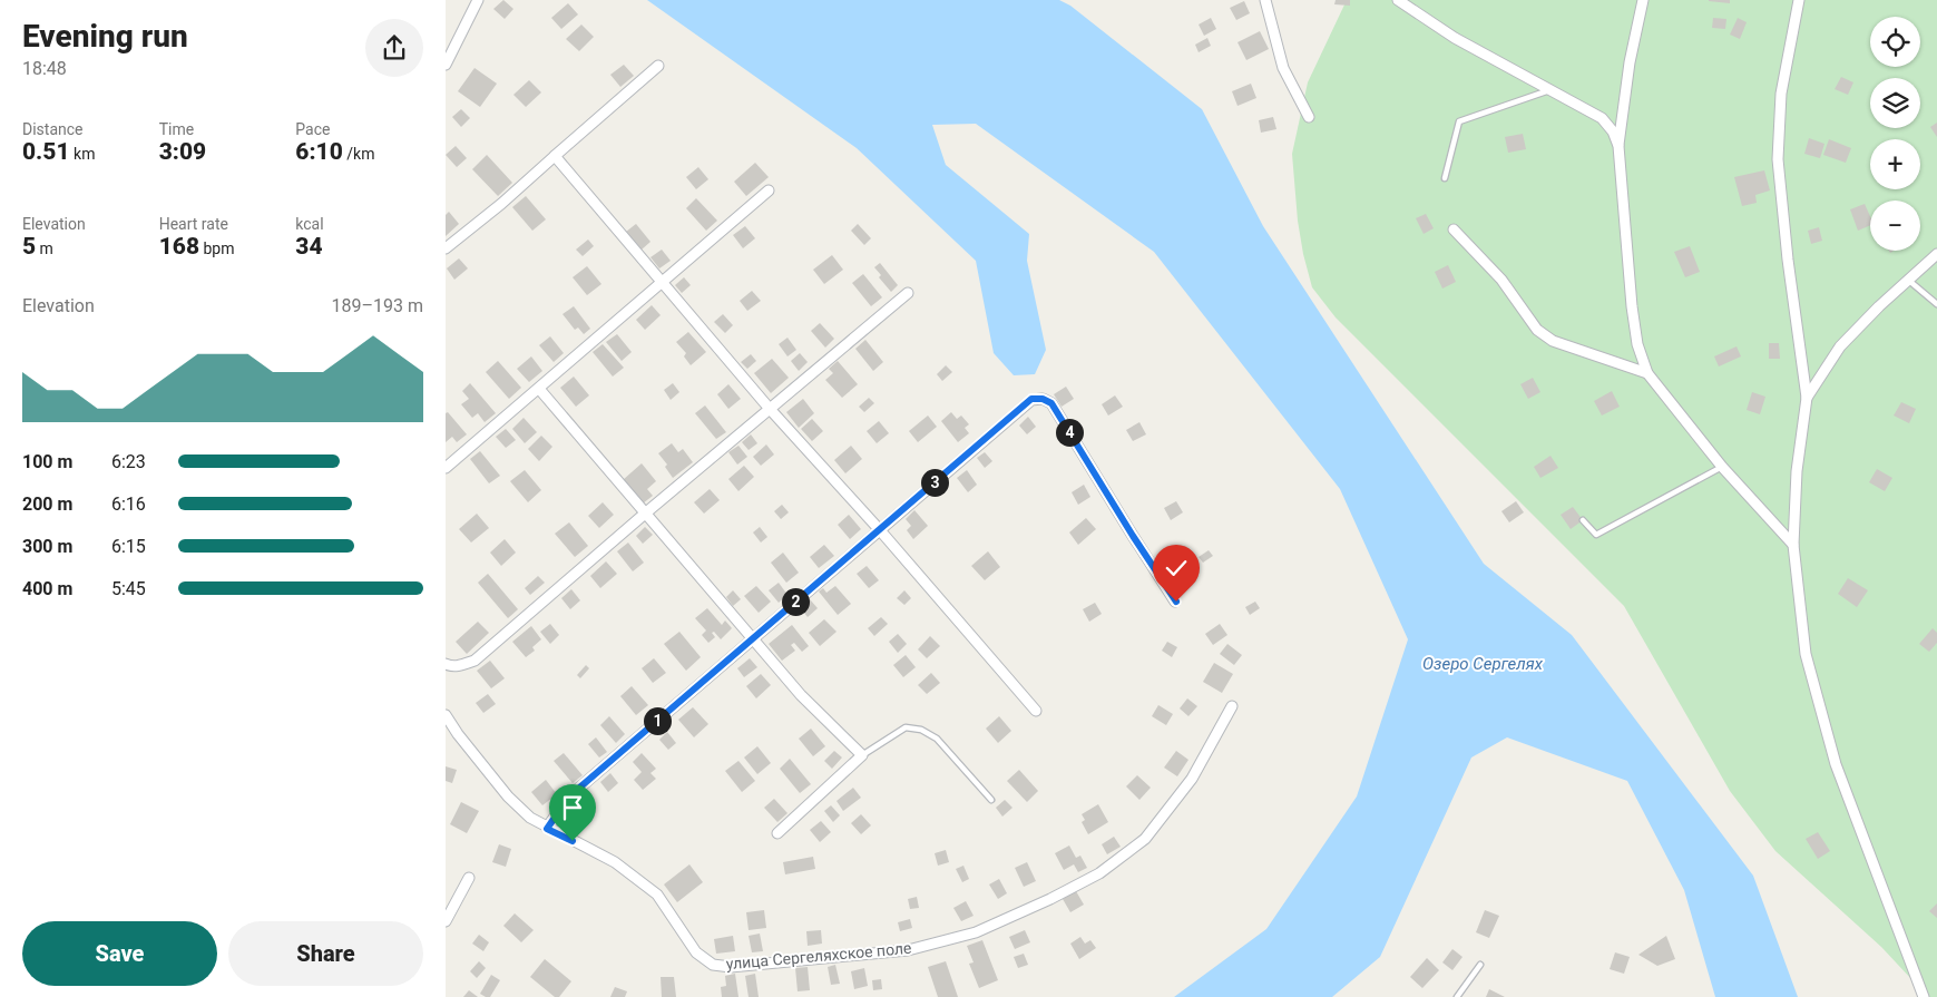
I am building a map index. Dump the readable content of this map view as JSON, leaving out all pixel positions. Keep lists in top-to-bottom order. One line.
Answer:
{"streets":{"street":["улица Сергеляхское поле"]},"water":["Озеро Сергелях"],"page":{"heading":["Evening run","18:48"],"map_buttons":["+","−"],"stats":[["Distance","0.51 km"],["Time","3:09"],["Pace","6:10 /km"],["Elevation","5 m"],["Heart rate","168 bpm"],["kcal","34"]],"chart":["Elevation","189–193 m"],"pins":["4","3","2","1"],"list":[{"name":"100 m","note":"6:23"},{"name":"200 m","note":"6:16"},{"name":"300 m","note":"6:15"},{"name":"400 m","note":"5:45"}],"buttons":["Save","Share"]}}
